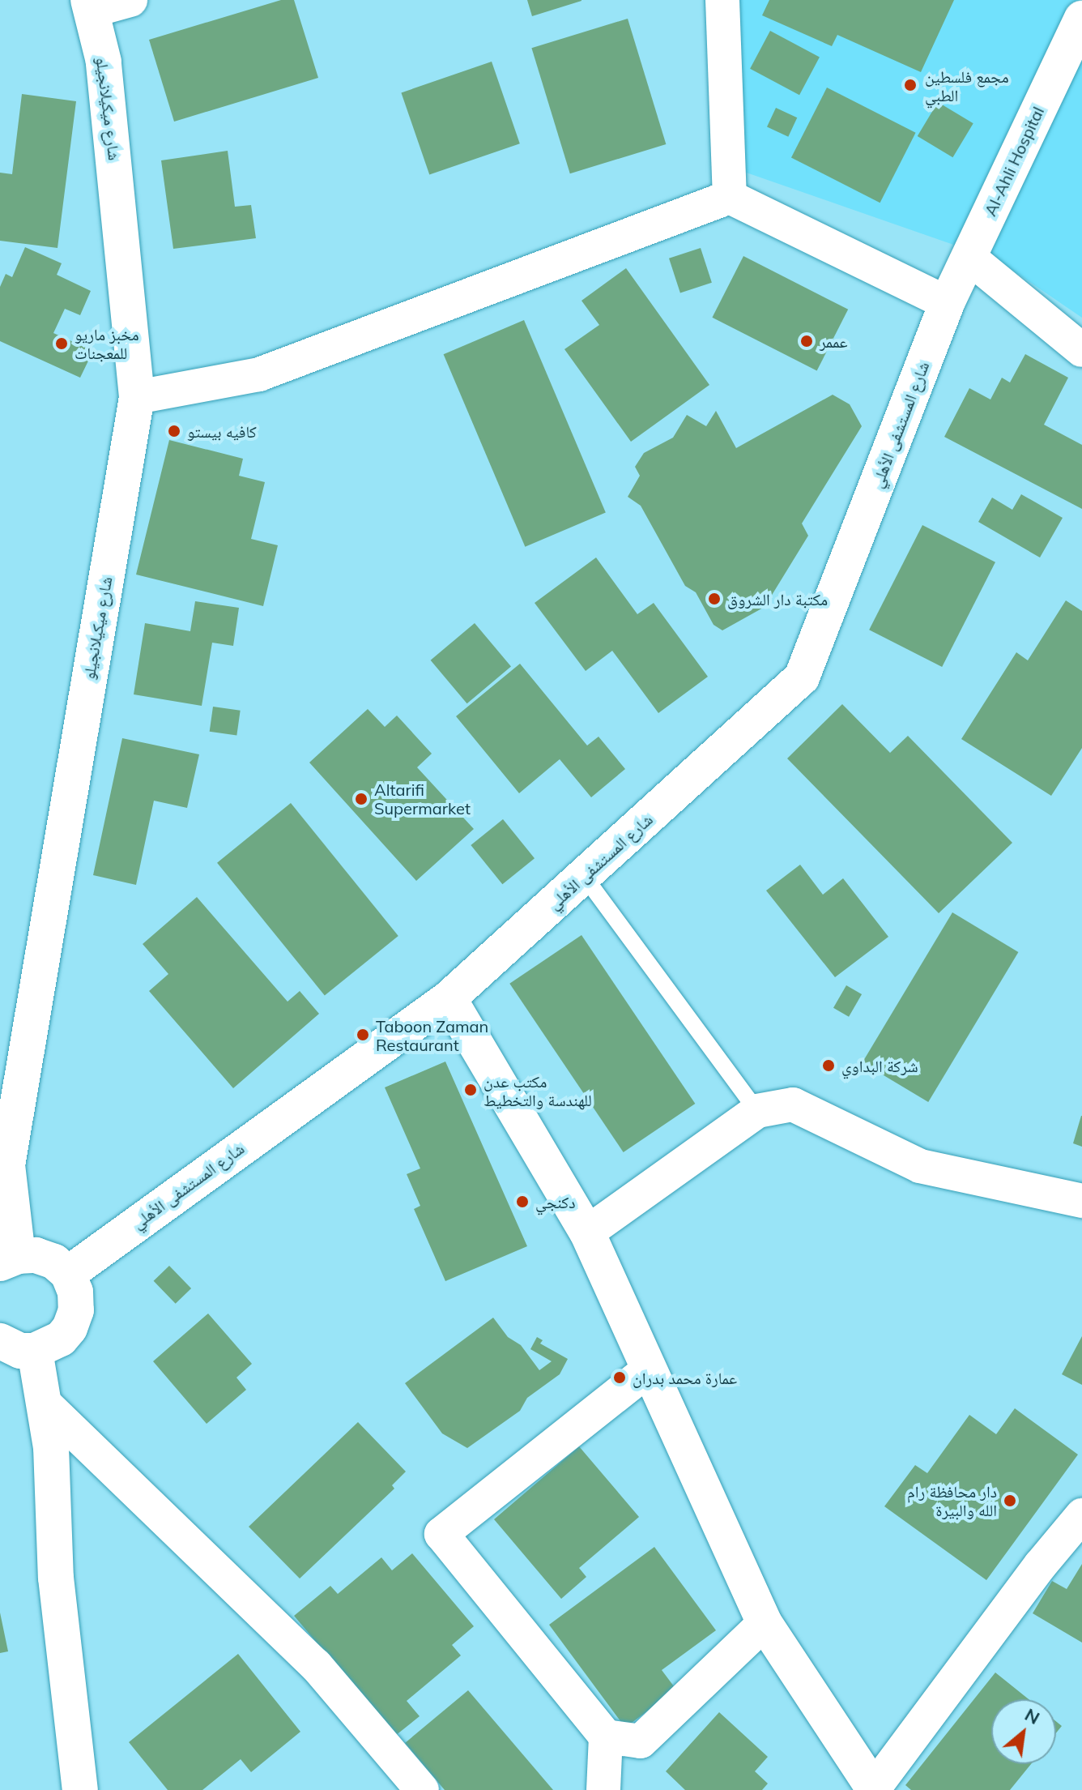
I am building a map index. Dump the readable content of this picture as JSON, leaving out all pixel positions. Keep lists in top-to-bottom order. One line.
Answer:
{"streets":{"street":["شارع ميكيلانجيلو","Al-Ahli Hospital","شارع المستشفى الأهلي"]},"crossings":[["Al-Ahli Hospital","شارع المستشفى الأهلي"]],"places":["مجمع فلسطين الطبي","عممر","مخبز ماريو للمعجنات","كافيه بيستو","مكتبة دار الشروق","Altarifi Supermarket","Taboon Zaman Restaurant","شركة البداوي","مكتب عدن للهندسة والتخطيط","دكنجي","عمارة محمد بدران","دار محافظة رام الله والبيرة"],"north":"top right"}
